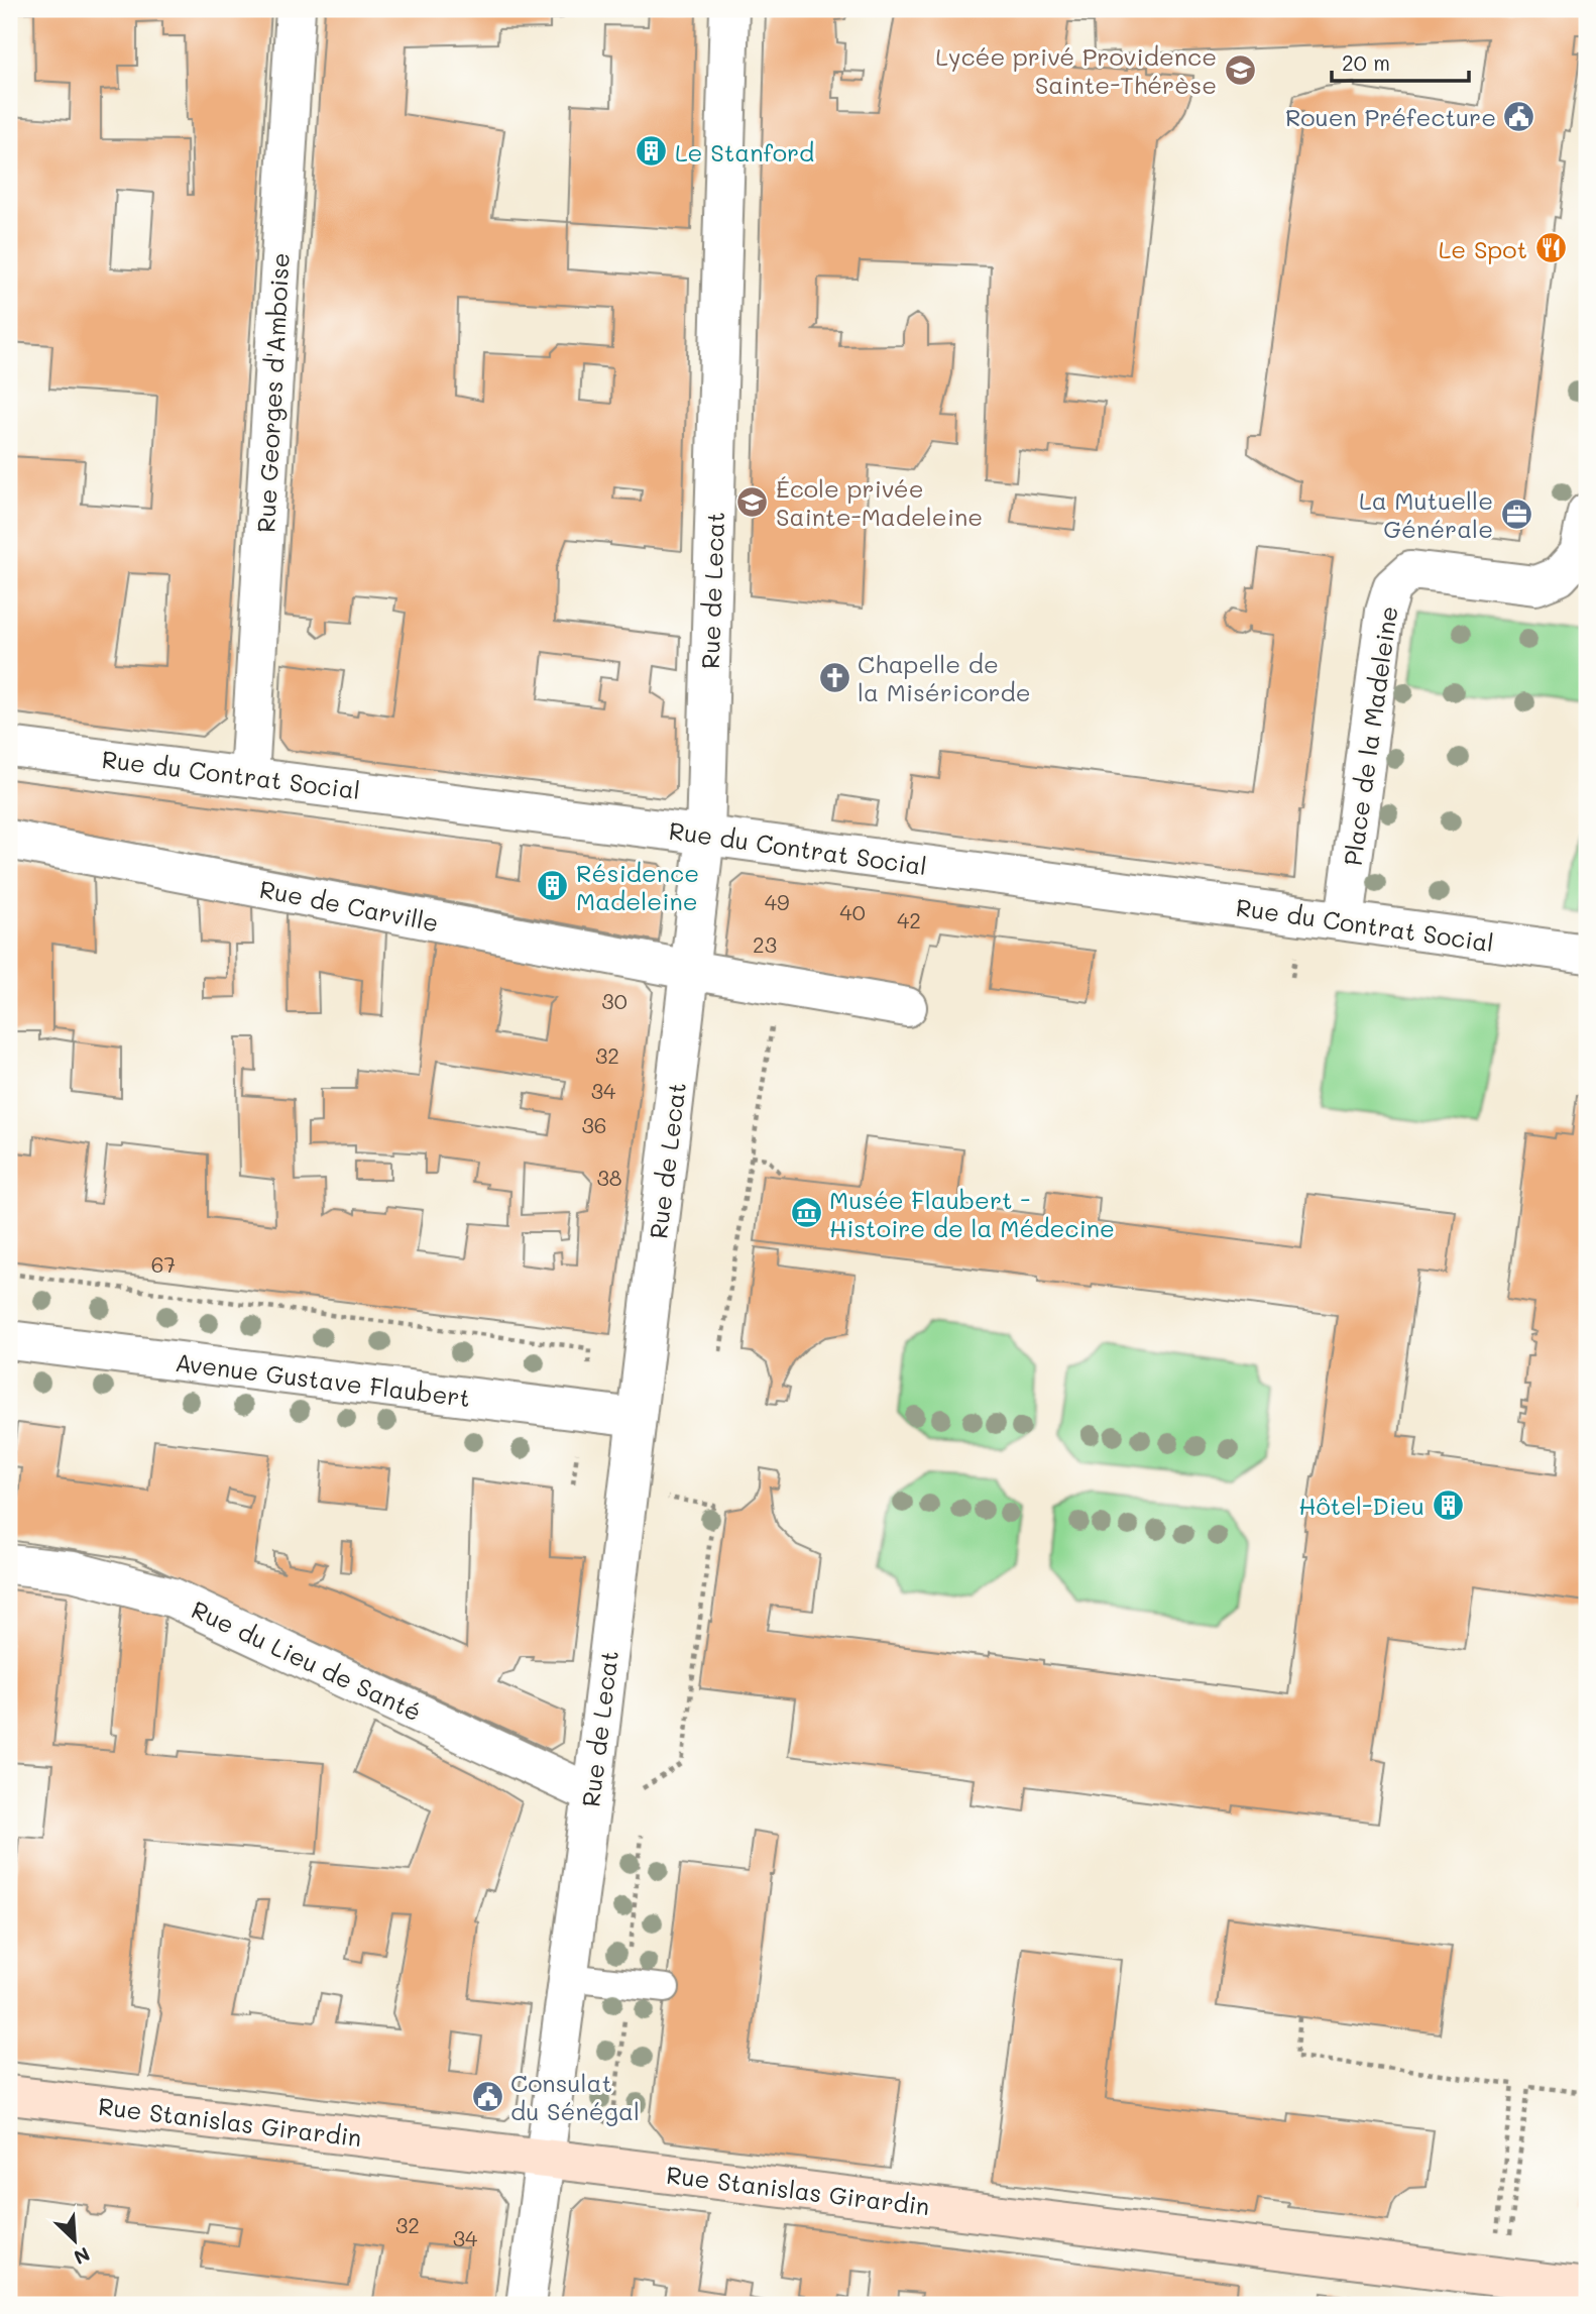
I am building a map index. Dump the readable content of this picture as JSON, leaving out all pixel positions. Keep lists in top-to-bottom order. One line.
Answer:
{"streets":{"street":["Rue Georges d'Amboise","Rue de Lecat","Place de la Madeleine","Rue du Contrat Social","Rue de Carville","Avenue Gustave Flaubert","Rue du Lieu de Santé","Rue Stanislas Girardin"]},"crossings":[["Rue Georges d'Amboise","Rue du Contrat Social"],["Rue de Lecat","Rue du Contrat Social"],["Rue de Lecat","Rue de Carville"],["Rue de Lecat","Avenue Gustave Flaubert"],["Rue de Lecat","Rue du Lieu de Santé"],["Rue de Lecat","Rue Stanislas Girardin"],["Place de la Madeleine","Rue du Contrat Social"]],"places":{"school or university":["Lycée privé Providence Sainte-Thérèse","École privée Sainte-Madeleine"],"public building":["Rouen Préfecture","Consulat du Sénégal"],"building":["Le Stanford","Résidence Madeleine","Hôtel-Dieu"],"restaurant":["Le Spot"],"office":["La Mutuelle Générale"],"church":["Chapelle de la Miséricorde"],"museum":["Musée Flaubert - Histoire de la Médecine"]},"house_numbers":["49","40","42","23","30","32","34","36","38","67","32","34"],"scale_bar":"20 m","north":"bottom right"}
